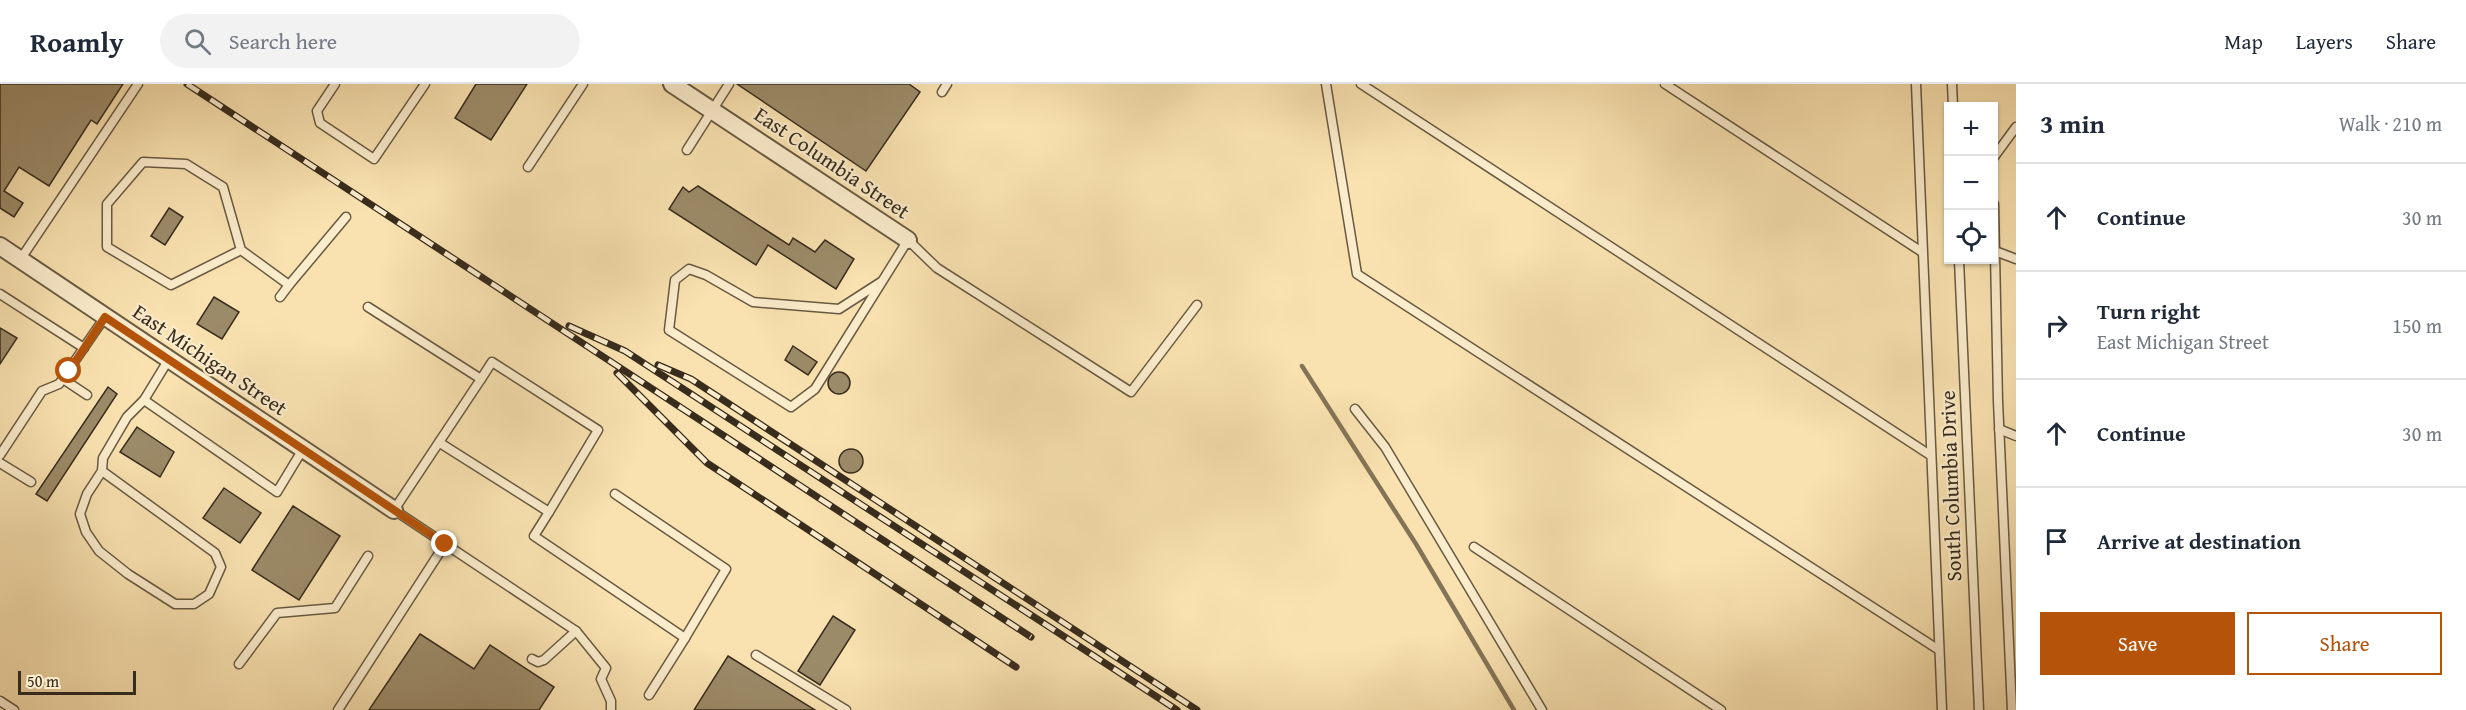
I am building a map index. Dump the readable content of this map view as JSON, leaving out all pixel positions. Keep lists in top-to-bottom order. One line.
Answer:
{"streets":{"street":["East Columbia Street","East Michigan Street"],"lane":["South Columbia Drive"]},"scale_bar":"50 m","page":{"header":"Roamly","search":"Search here","nav":["Map","Layers","Share"],"heading":["3 min","Walk · 210 m"],"map_buttons":["+","−"],"list":[["Continue","30 m"],["Turn right","East Michigan Street","150 m"],["Continue","30 m"],"Arrive at destination"],"buttons":["Save","Share"],"scale":"50 m"}}
